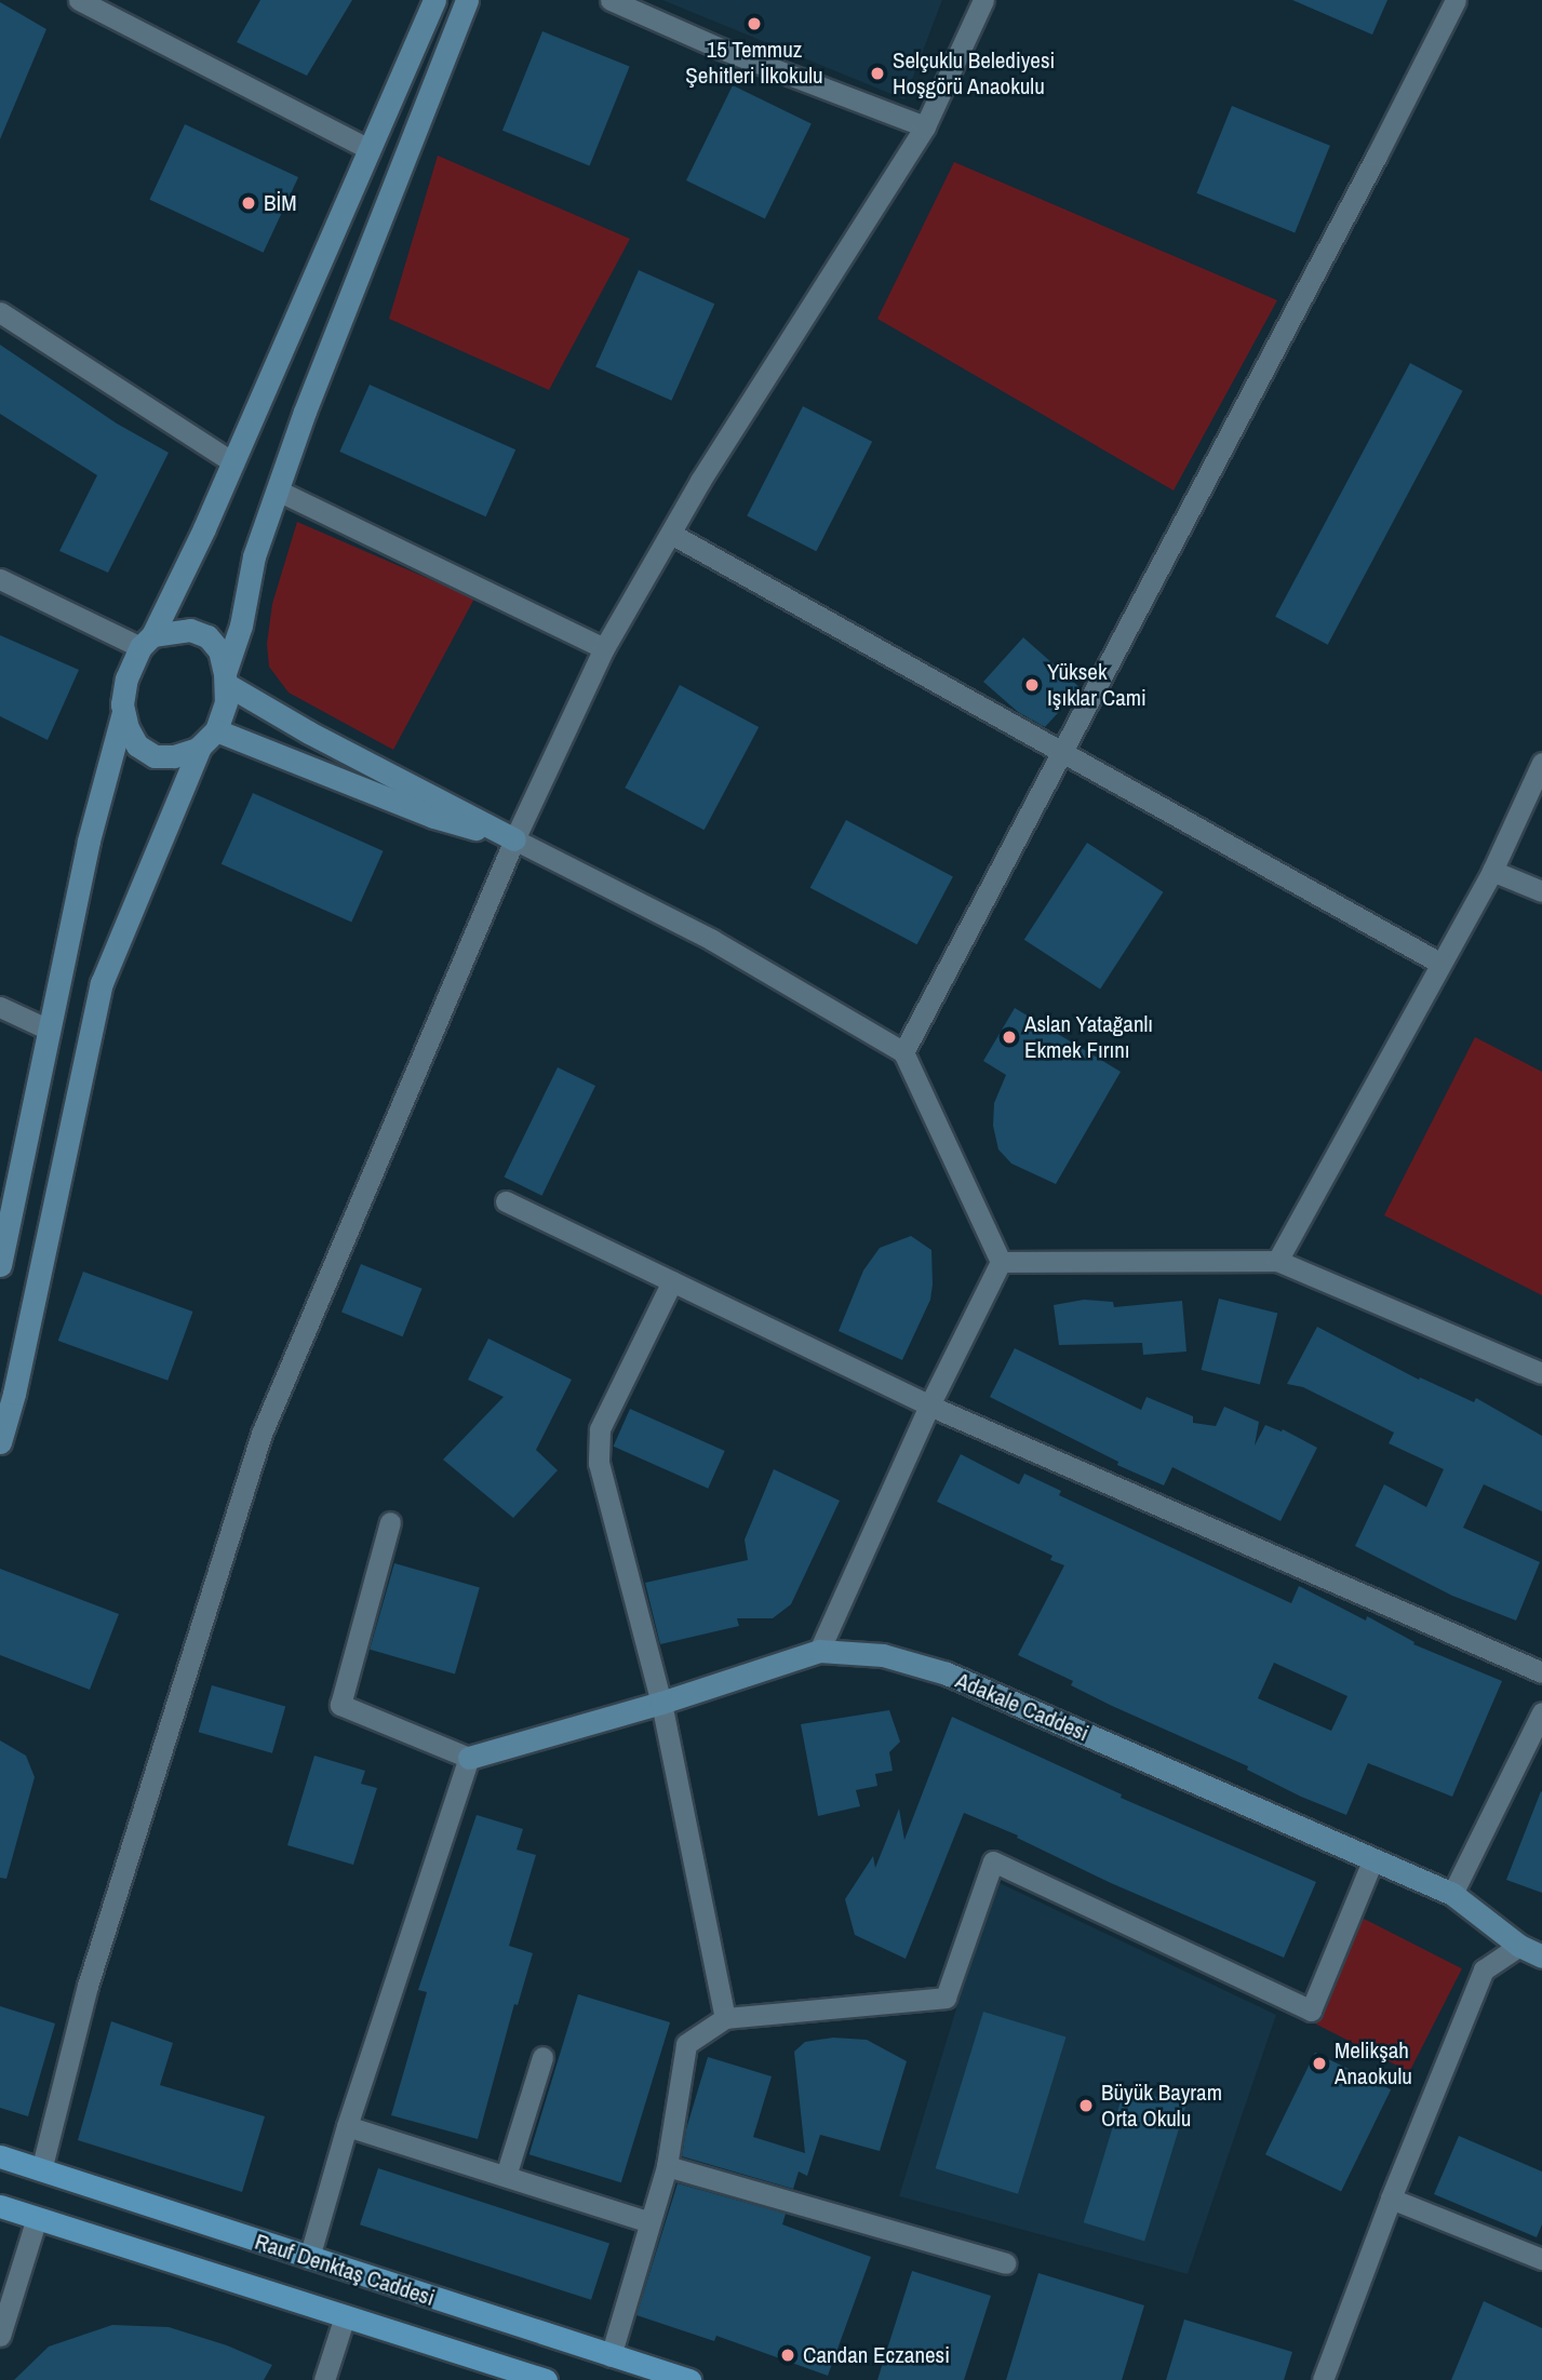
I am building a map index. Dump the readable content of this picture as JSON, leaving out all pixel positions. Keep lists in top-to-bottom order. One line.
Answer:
{"streets":{"main road":["Rauf Denktaş Caddesi"],"street":["Adakale Caddesi"]},"places":["15 Temmuz Şehitleri İlkokulu","Selçuklu Belediyesi Hoşgörü Anaokulu","BİM","Yüksek Işıklar Cami","Aslan Yatağanlı Ekmek Fırını","Melikşah Anaokulu","Büyük Bayram Orta Okulu","Candan Eczanesi"]}
